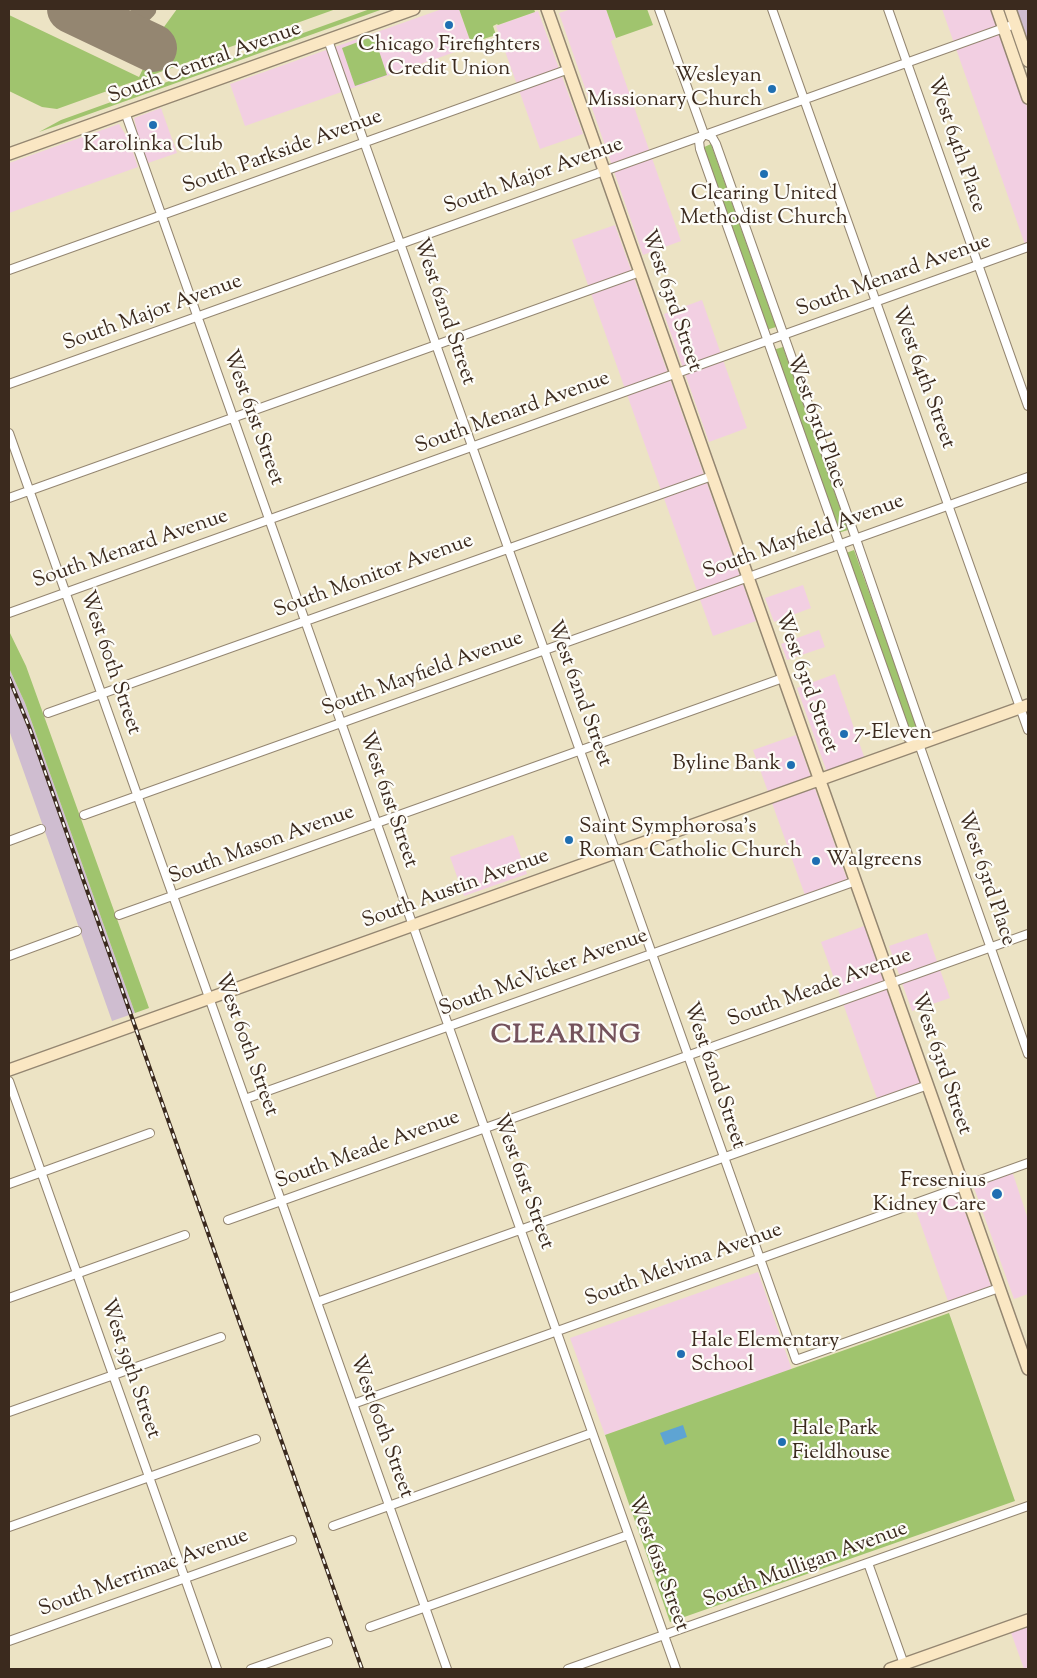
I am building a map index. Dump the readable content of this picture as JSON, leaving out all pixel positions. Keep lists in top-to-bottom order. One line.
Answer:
{"streets":{"main road":["South Central Avenue","West 63rd Street","South Austin Avenue"],"street":["West 64th Place","South Parkside Avenue","South Major Avenue","South Menard Avenue","West 62nd Street","West 64th Street","West 61st Street","West 63rd Place","South Mayfield Avenue","South Monitor Avenue","West 60th Street","South Mason Avenue","South McVicker Avenue","South Meade Avenue","South Melvina Avenue","West 59th Street","South Mulligan Avenue","South Merrimac Avenue"]},"crossings":[["South Central Avenue","West 62nd Street"],["South Central Avenue","West 61st Street"],["West 64th Place","South Major Avenue"],["West 64th Place","South Menard Avenue"],["South Parkside Avenue","West 63rd Street"],["South Parkside Avenue","West 62nd Street"],["South Parkside Avenue","West 61st Street"],["South Major Avenue","West 63rd Street"],["South Major Avenue","West 62nd Street"],["South Major Avenue","West 64th Street"],["South Major Avenue","West 61st Street"],["South Major Avenue","West 63rd Place"],["South Menard Avenue","West 63rd Street"],["South Menard Avenue","West 62nd Street"],["South Menard Avenue","West 64th Street"],["South Menard Avenue","West 61st Street"],["South Menard Avenue","West 63rd Place"],["South Menard Avenue","West 60th Street"],["West 63rd Street","West 62nd Street"],["West 63rd Street","South Mayfield Avenue"],["West 63rd Street","South Monitor Avenue"],["West 63rd Street","South Mason Avenue"],["West 63rd Street","South Austin Avenue"],["West 63rd Street","South McVicker Avenue"],["West 63rd Street","South Meade Avenue"],["West 63rd Street","South Melvina Avenue"],["West 62nd Street","South Mayfield Avenue"],["West 62nd Street","South Monitor Avenue"],["West 62nd Street","South Mason Avenue"],["West 62nd Street","South Austin Avenue"],["West 62nd Street","South McVicker Avenue"],["West 62nd Street","South Meade Avenue"],["West 62nd Street","South Melvina Avenue"],["West 64th Street","South Mayfield Avenue"],["West 64th Street","South Austin Avenue"],["West 61st Street","South Mayfield Avenue"],["West 61st Street","South Monitor Avenue"],["West 61st Street","South Mason Avenue"],["West 61st Street","South Austin Avenue"],["West 61st Street","South McVicker Avenue"],["West 61st Street","South Meade Avenue"],["West 61st Street","South Melvina Avenue"],["West 61st Street","South Mulligan Avenue"],["West 63rd Place","South Mayfield Avenue"],["West 63rd Place","South Austin Avenue"],["West 63rd Place","South Meade Avenue"],["South Mayfield Avenue","West 60th Street"],["South Monitor Avenue","West 60th Street"],["West 60th Street","South Mason Avenue"],["West 60th Street","South Austin Avenue"],["West 60th Street","South McVicker Avenue"],["West 60th Street","South Meade Avenue"],["West 60th Street","South Melvina Avenue"],["West 59th Street","South Merrimac Avenue"]],"districts":["CLEARING"],"places":["Chicago Firefighters Credit Union","Wesleyan Missionary Church","Karolinka Club","Clearing United Methodist Church","7-Eleven","Byline Bank","Saint Symphorosa's Roman Catholic Church","Walgreens","Fresenius Kidney Care","Hale Elementary School","Hale Park Fieldhouse"]}
